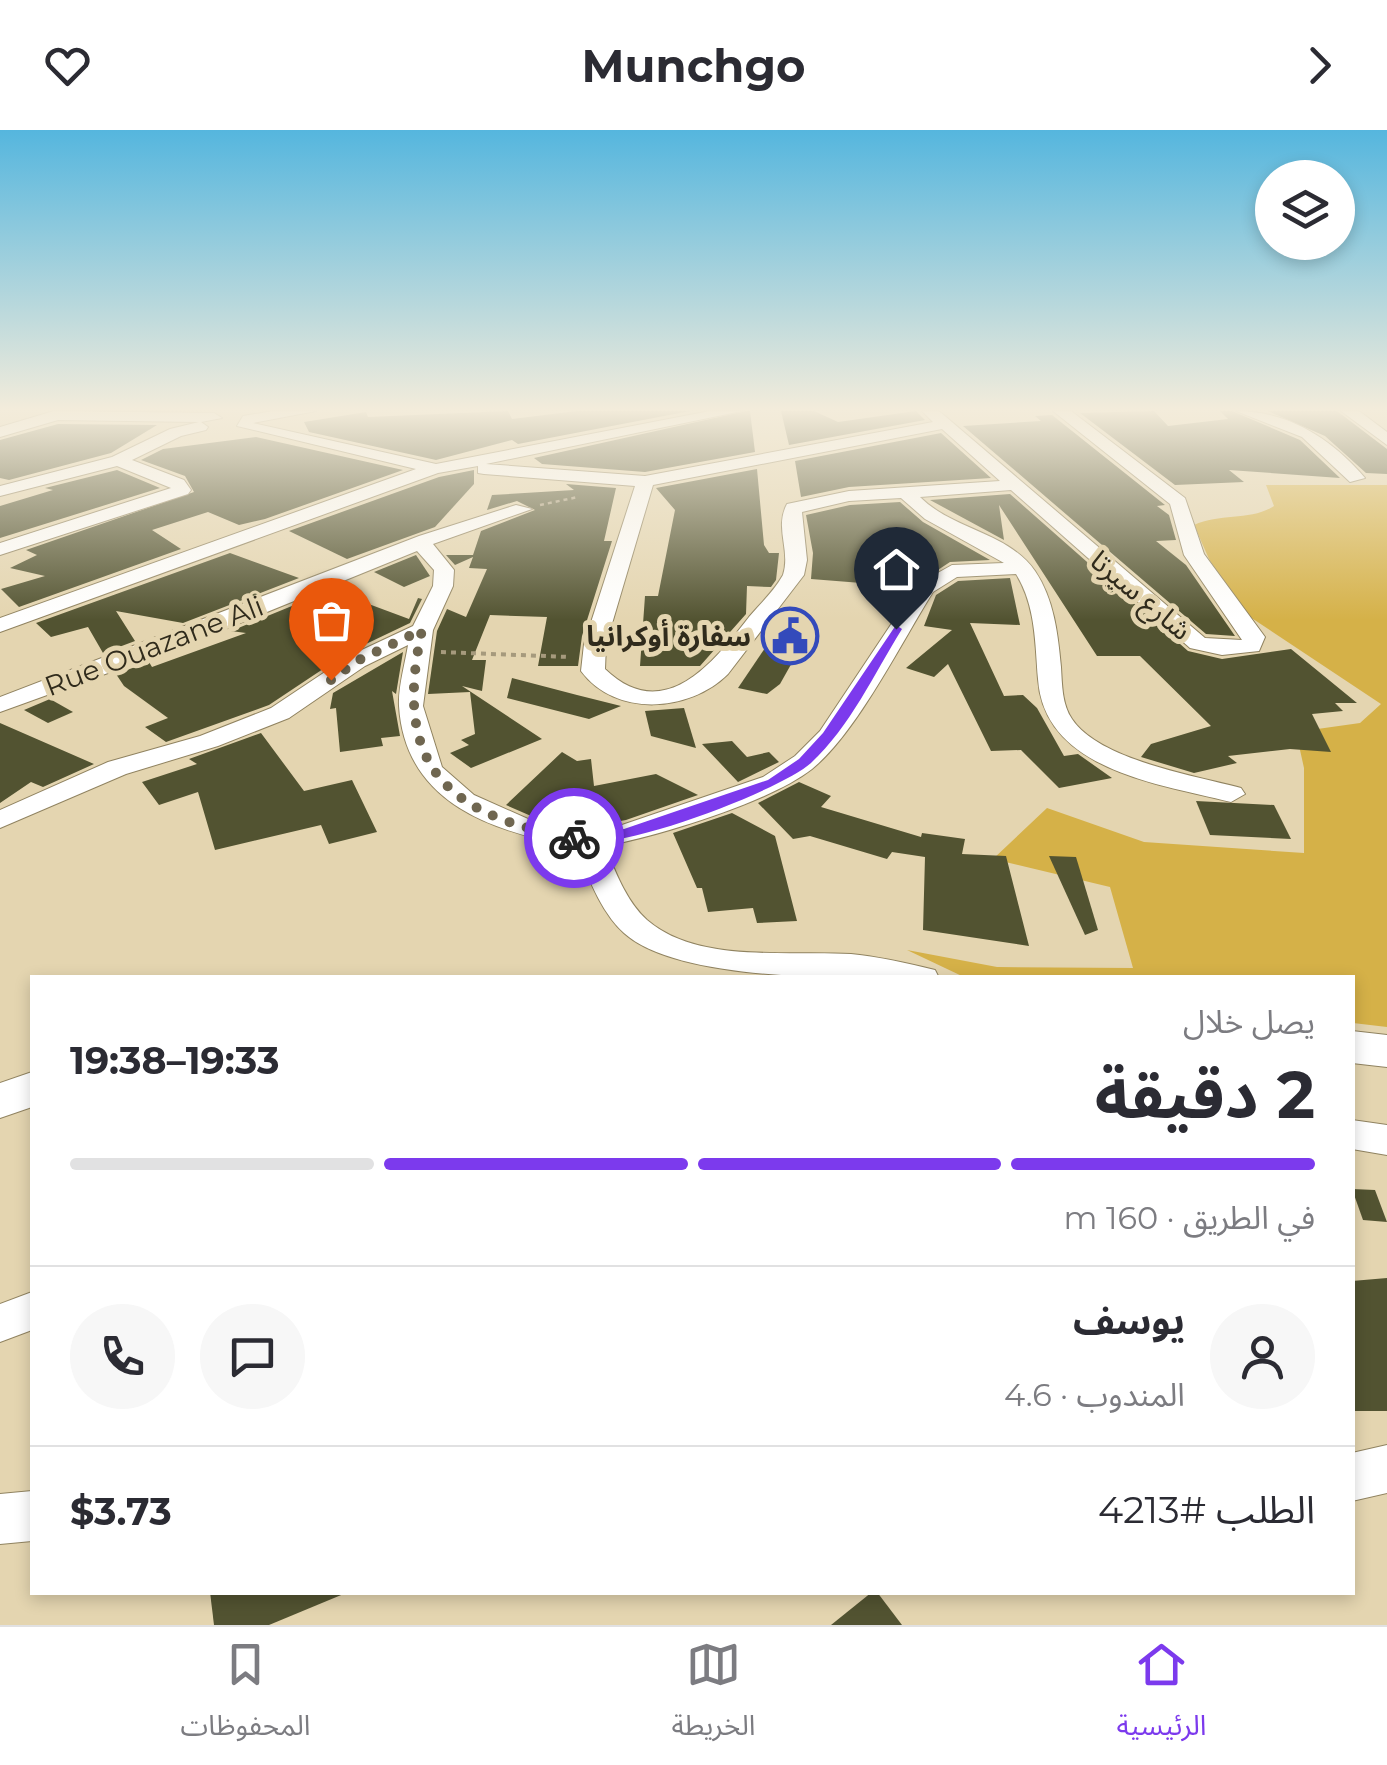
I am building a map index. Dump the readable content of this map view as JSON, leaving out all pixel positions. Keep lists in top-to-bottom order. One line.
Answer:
{"streets":{"street":["شارع سيرتا","Rue Ouazane Ali"]},"places":{"public building":["سفارة أوكرانيا"]},"page":{"header":"Munchgo","heading":["2 دقيقة","يصل خلال","19:33–19:38"],"panel":["يوسف","المندوب · 4.6","الطلب #4213","$3.73"],"bar":"في الطريق · 160 m","tabs":["الرئيسية","الخريطة","المحفوظات"]}}
